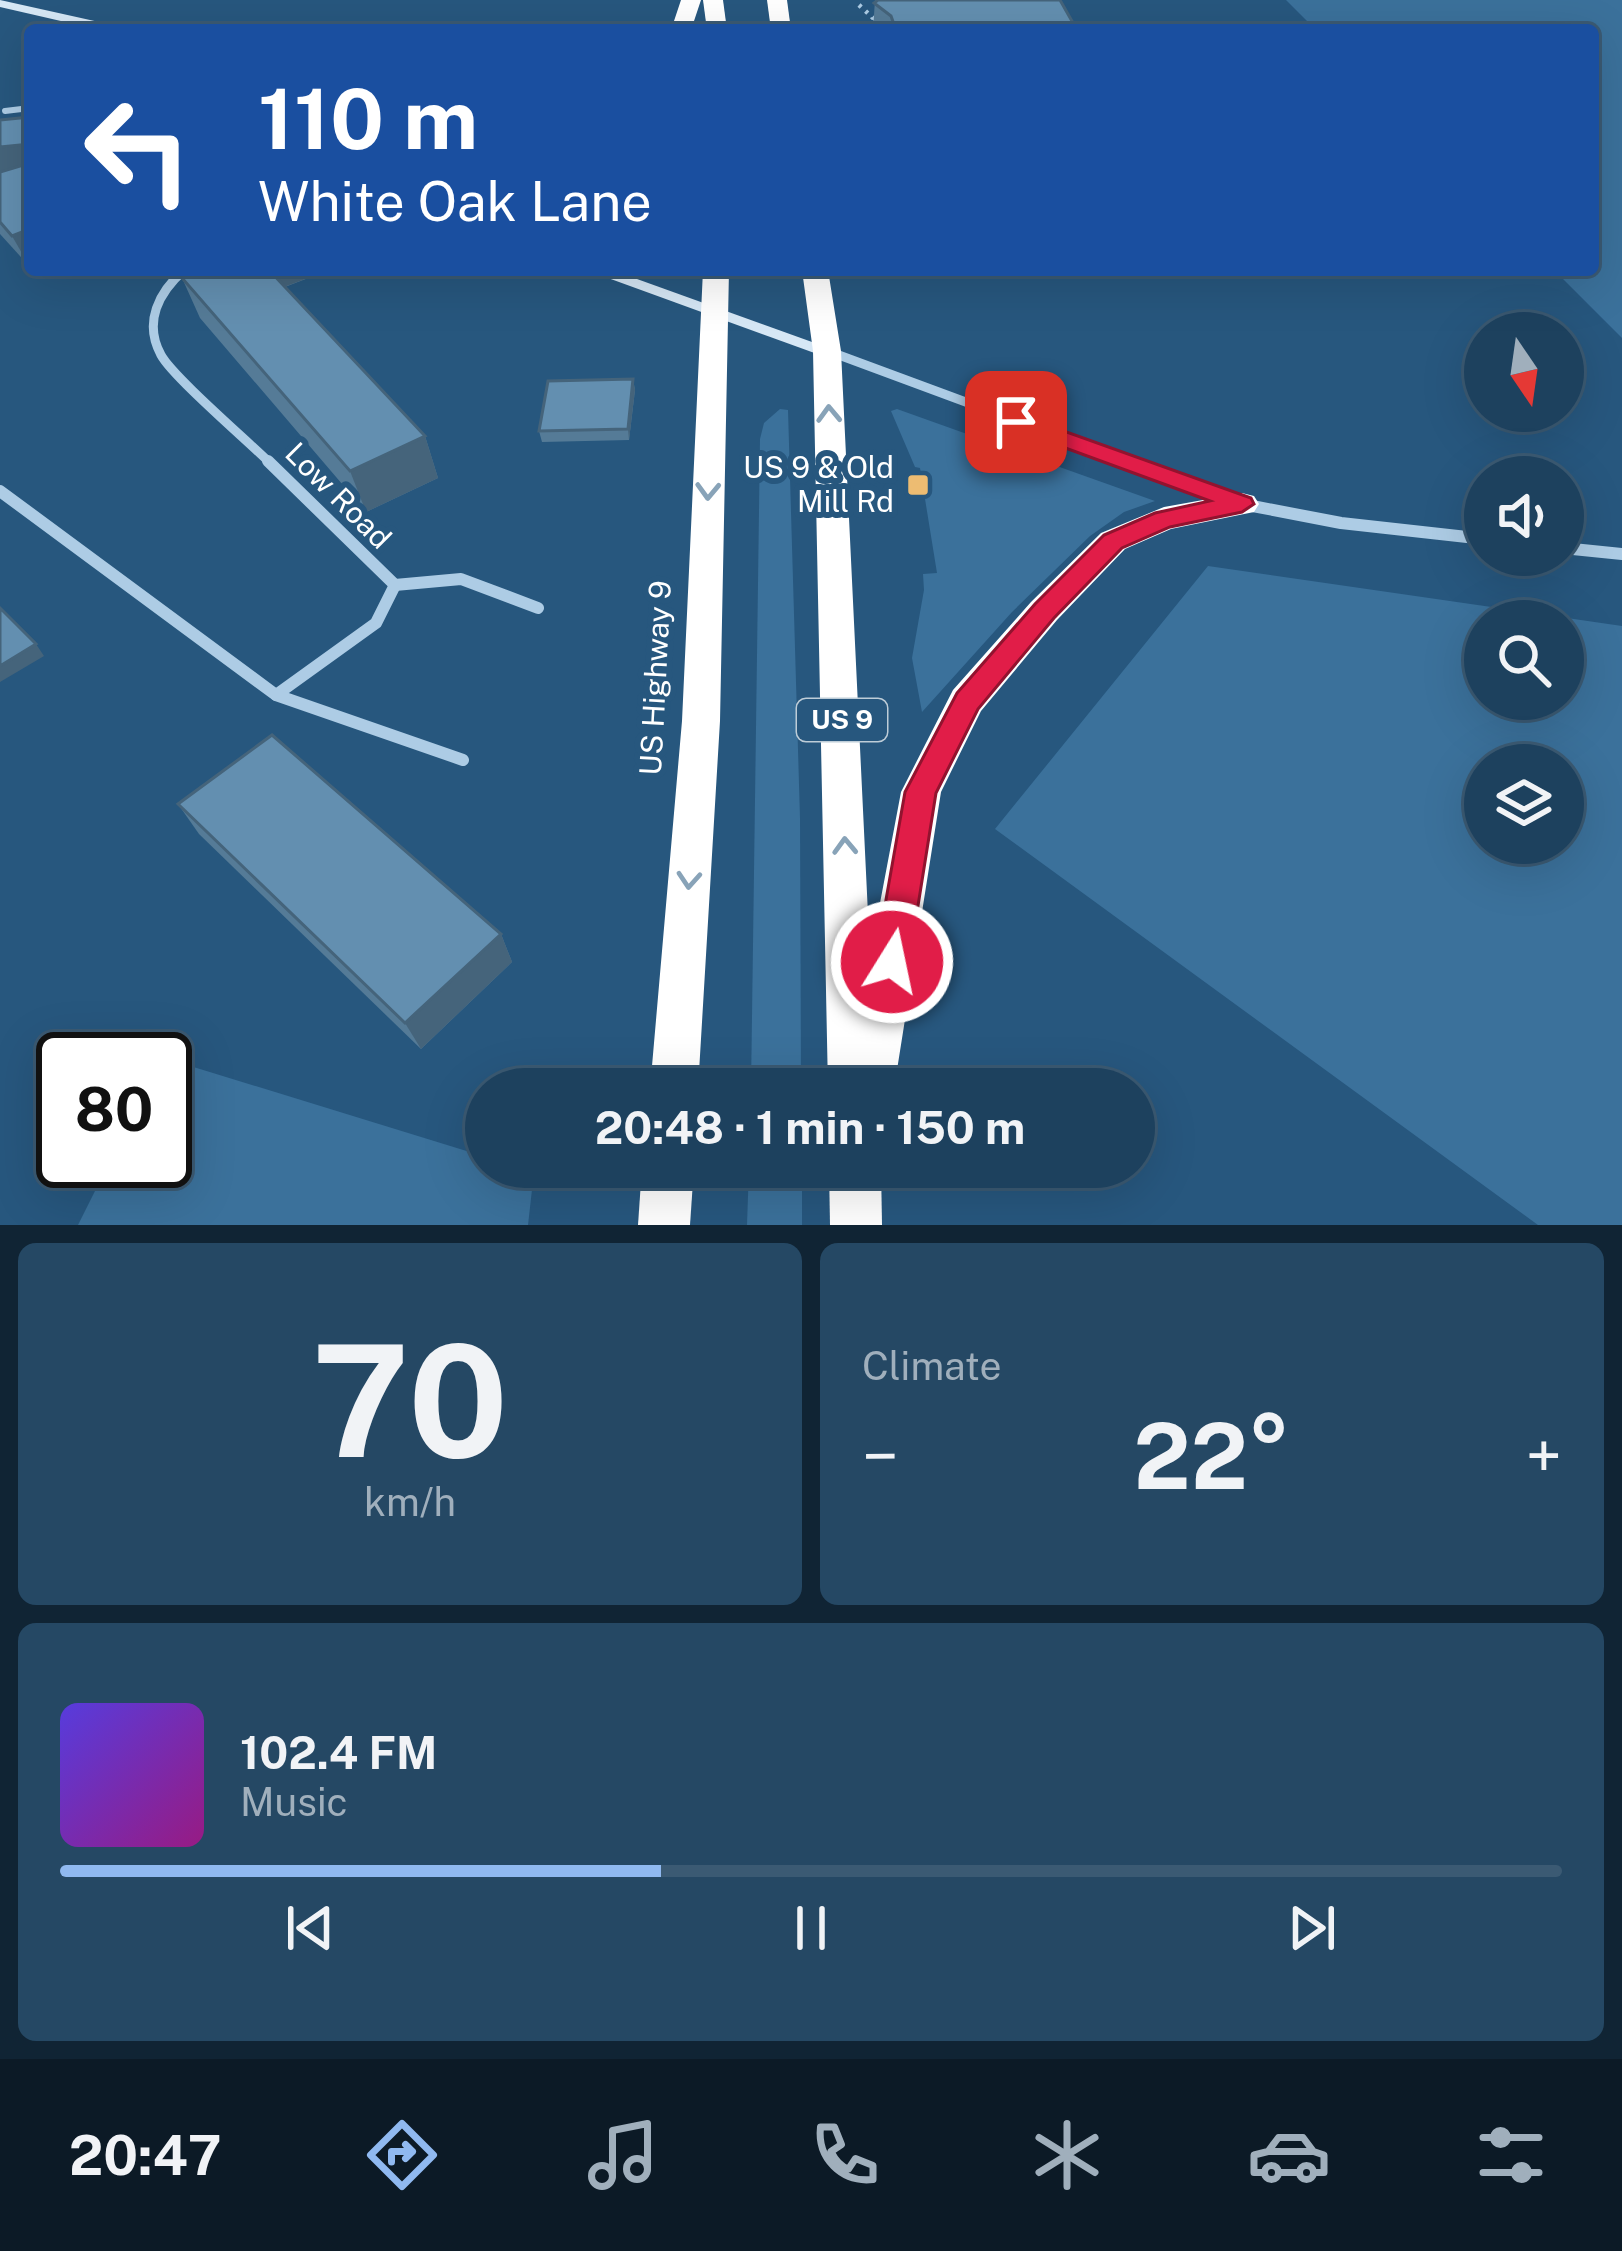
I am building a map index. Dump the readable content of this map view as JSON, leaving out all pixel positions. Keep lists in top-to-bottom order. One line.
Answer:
{"streets":{"highway":["US Highway 9","US 9"],"street":["Low Road"]},"places":{"transit":["US 9 & Old Mill Rd"]},"north":"bottom","page":{"turn":["110 m","White Oak Lane"],"limit":"80","trip":"20:48 · 1 min · 150 m","tile":[["70","km/h"],"Climate"],"heat":["−","22°","+"],"song":["102.4 FM","Music"],"tabs":"20:47"}}
